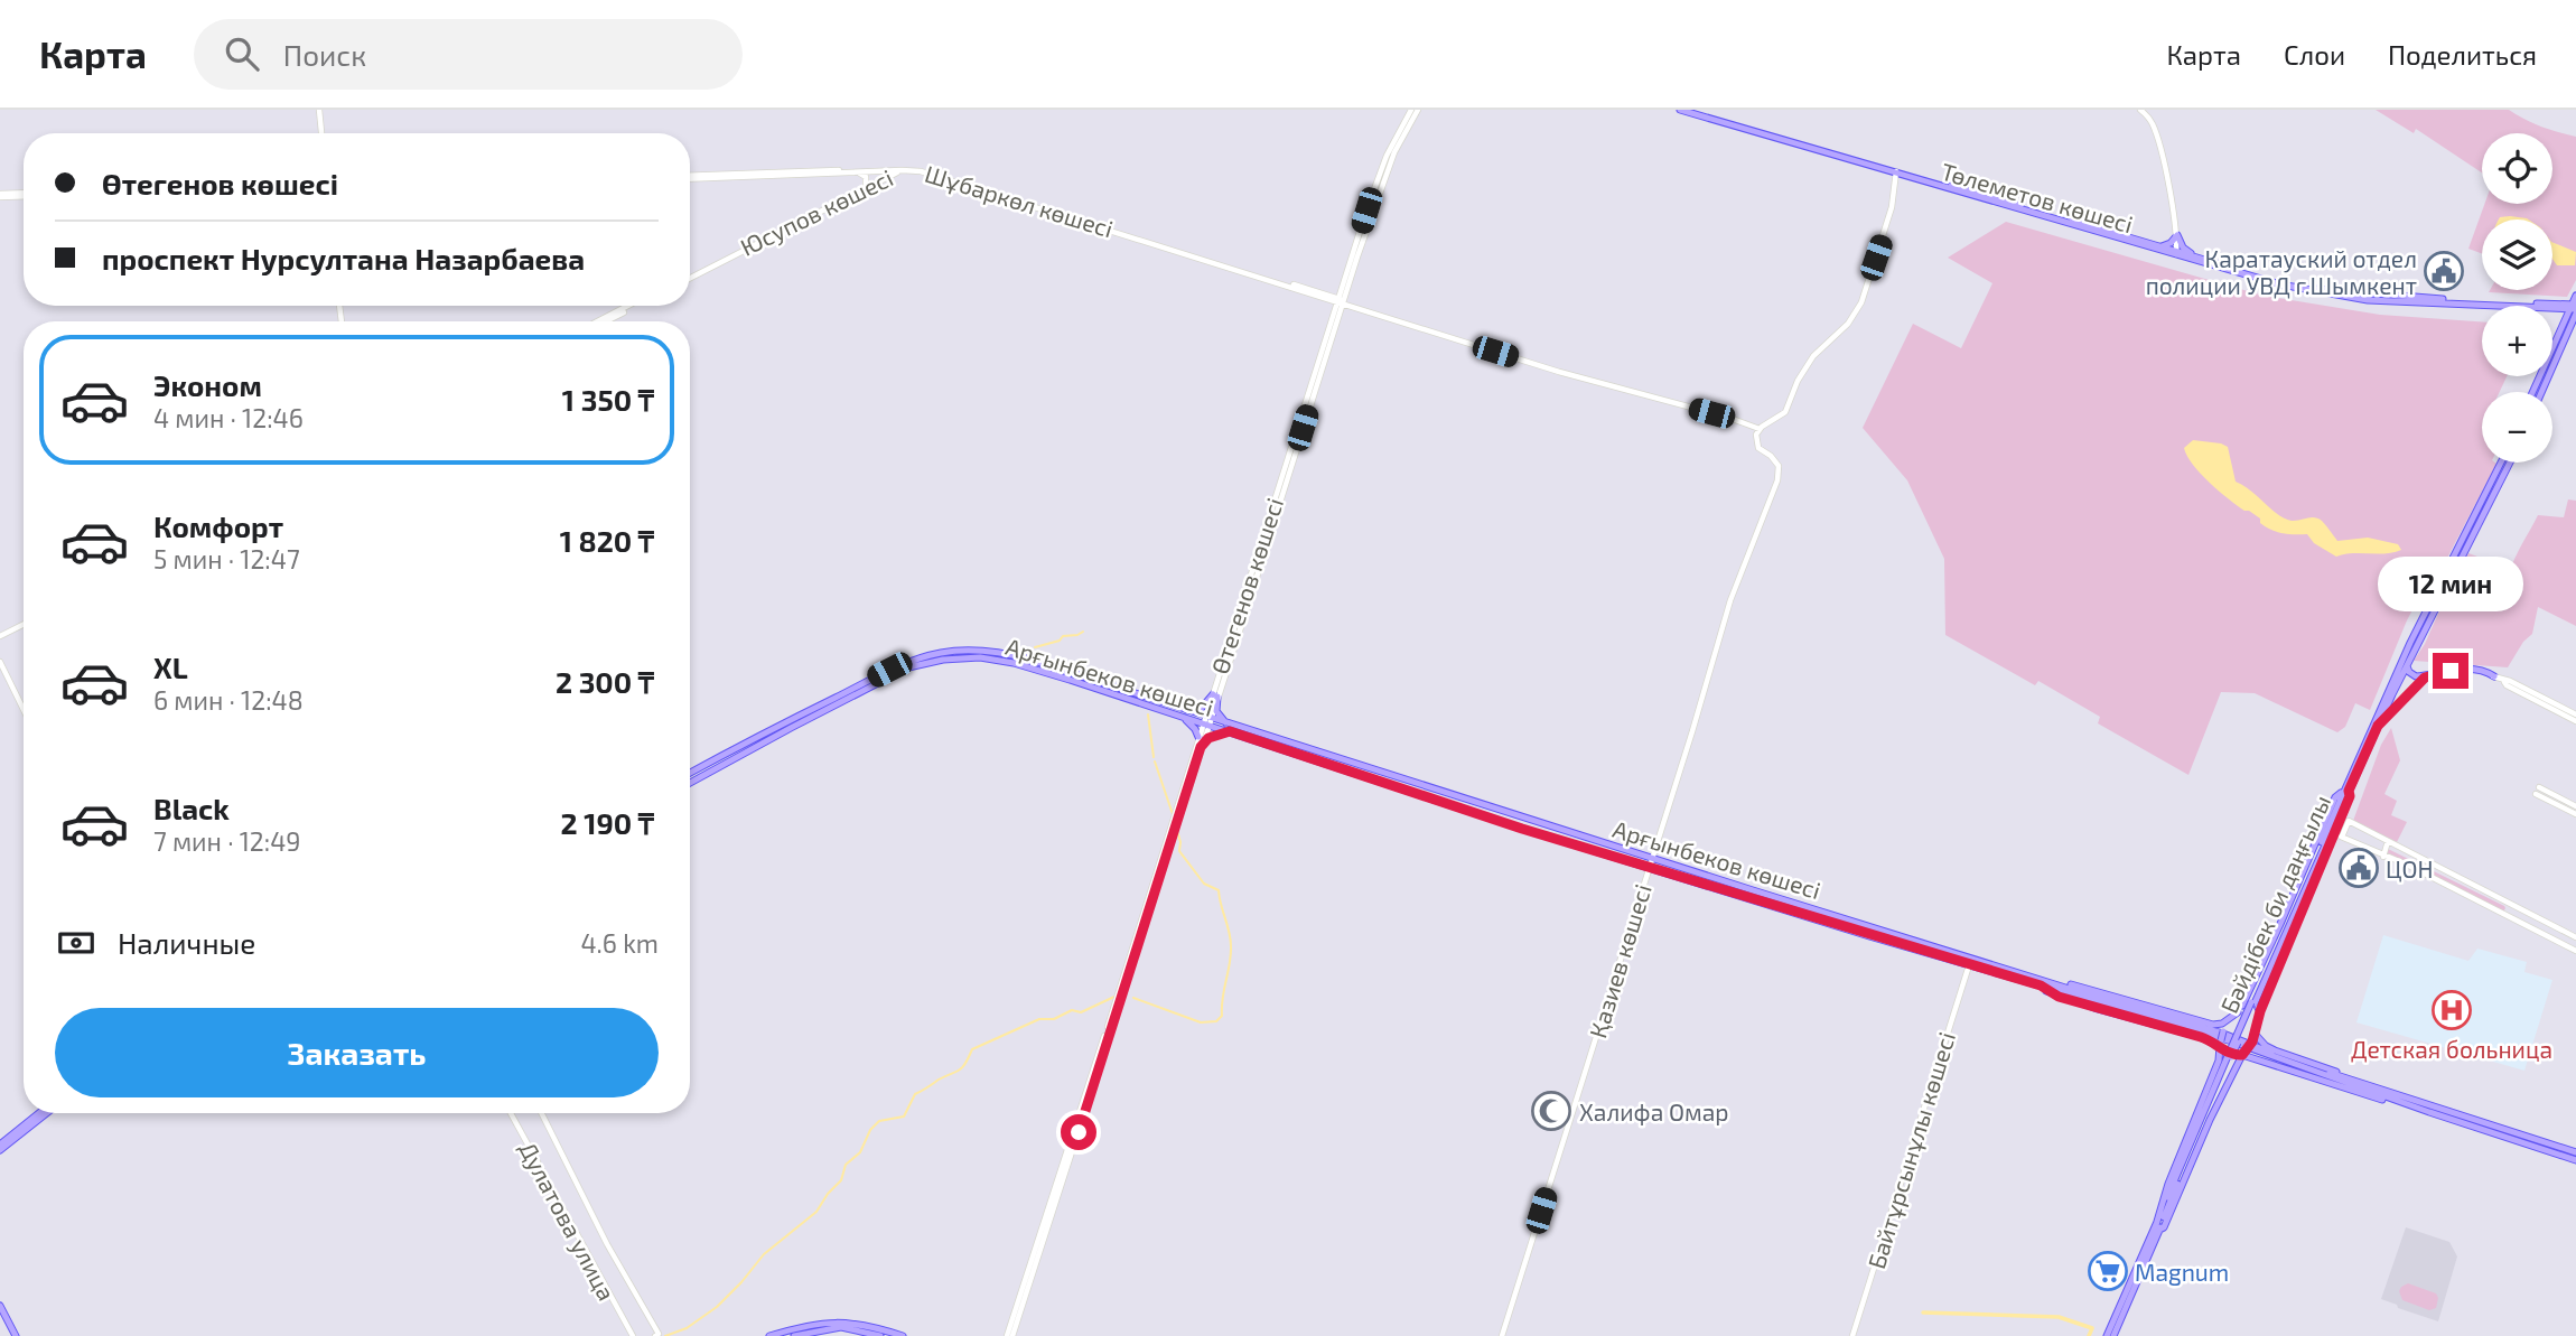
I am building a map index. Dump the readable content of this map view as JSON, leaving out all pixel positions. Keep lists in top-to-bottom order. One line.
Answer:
{"streets":{"main road":["Төлеметов көшесі","Арғынбеков көшесі","Бәйдібек би даңғылы"],"street":["Шұбаркөл көшесі","Юсупов көшесі","Өтегенов көшесі","Қазиев көшесі","Байтұрсынұлы көшесі","Дулатова улица"]},"crossings":[["Шұбаркөл көшесі","Юсупов көшесі"],["Шұбаркөл көшесі","Өтегенов көшесі"],["Шұбаркөл көшесі","Қазиев көшесі"],["Арғынбеков көшесі","Қазиев көшесі"],["Арғынбеков көшесі","Байтұрсынұлы көшесі"]],"places":{"public building":["Каратауский отдел полиции УВД г.Шымкент","ЦОН"],"hospital":["Детская больница"],"mosque":["Халифа Омар"],"supermarket":["Magnum"]},"page":{"header":"Карта","search":"Поиск","nav":["Карта","Слои","Поделиться"],"map_buttons":["+","−"],"banner":["Өтегенов көшесі","проспект Нурсултана Назарбаева"],"list":[{"name":"Эконом","note":"4 мин · 12:46","value":"1 350 ₸"},{"name":"Комфорт","note":"5 мин · 12:47","value":"1 820 ₸"},{"name":"XL","note":"6 мин · 12:48","value":"2 300 ₸"},{"name":"Black","note":"7 мин · 12:49","value":"2 190 ₸"}],"bubble":"12 мин","pay":["Наличные","4.6 km"],"buttons":"Заказать"}}
